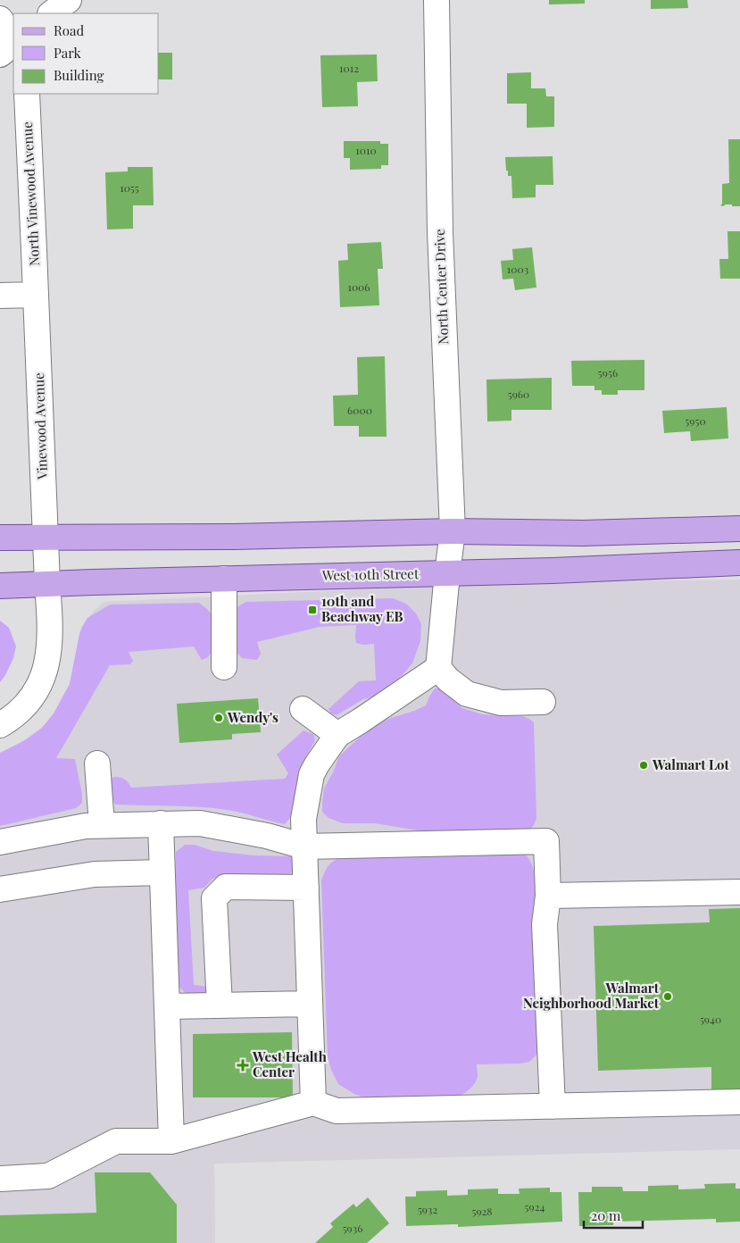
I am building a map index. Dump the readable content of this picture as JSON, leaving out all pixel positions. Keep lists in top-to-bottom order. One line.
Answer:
{"streets":{"main road":["West 10th Street"],"street":["North Vinewood Avenue","North Center Drive","Vinewood Avenue"]},"crossings":[["North Vinewood Avenue","Vinewood Avenue"],["North Center Drive","West 10th Street"],["Vinewood Avenue","West 10th Street"]],"places":{"transit":["10th and Beachway EB"],"other":["Wendy's","Walmart Lot","Walmart Neighborhood Market"],"health":["West Health Center"]},"house_numbers":["1012","1010","1055","1003","1006","5956","5960","6000","5950","5940","5924","5932","5928","5936"],"legend":["Road","Park","Building"],"scale_bar":"20 m"}
